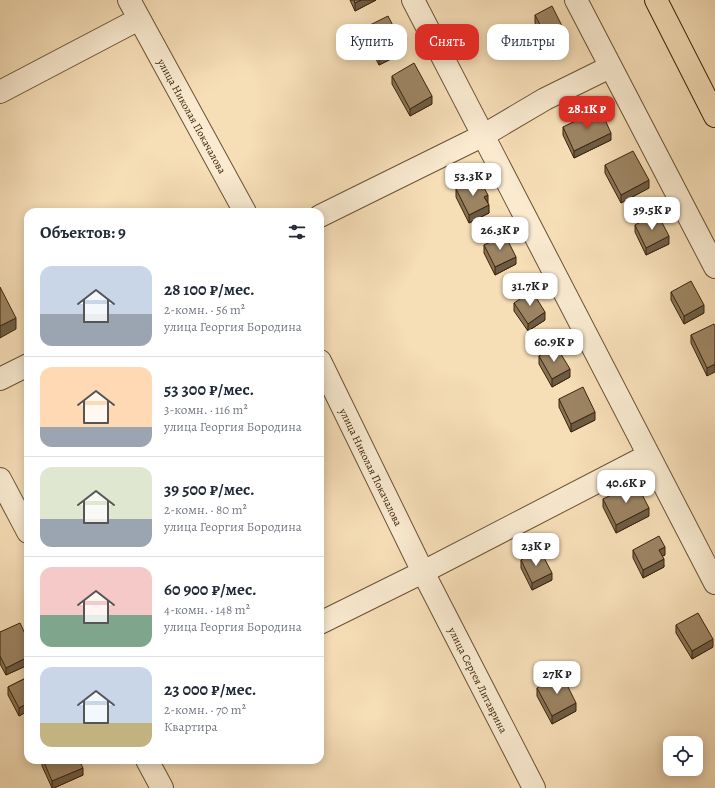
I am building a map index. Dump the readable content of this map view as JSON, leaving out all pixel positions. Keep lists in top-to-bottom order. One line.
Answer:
{"streets":{"street":["улица Николая Покачалова","улица Сергея Литаврина"]},"crossings":[["улица Николая Покачалова","улица Сергея Литаврина"]],"page":{"chip":["Купить","Снять","Фильтры"],"price":["28.1K ₽","53.3K ₽","39.5K ₽","26.3K ₽","31.7K ₽","60.9K ₽","40.6K ₽","23K ₽","27K ₽"],"heading":"Объектов: 9","list":[{"name":"28 100 ₽/мес.","note":"2-комн. · 56 m² · улица Георгия Бородина"},{"name":"53 300 ₽/мес.","note":"3-комн. · 116 m² · улица Георгия Бородина"},{"name":"39 500 ₽/мес.","note":"2-комн. · 80 m² · улица Георгия Бородина"},{"name":"60 900 ₽/мес.","note":"4-комн. · 148 m² · улица Георгия Бородина"},{"name":"23 000 ₽/мес.","note":"2-комн. · 70 m² · Квартира"}]}}
